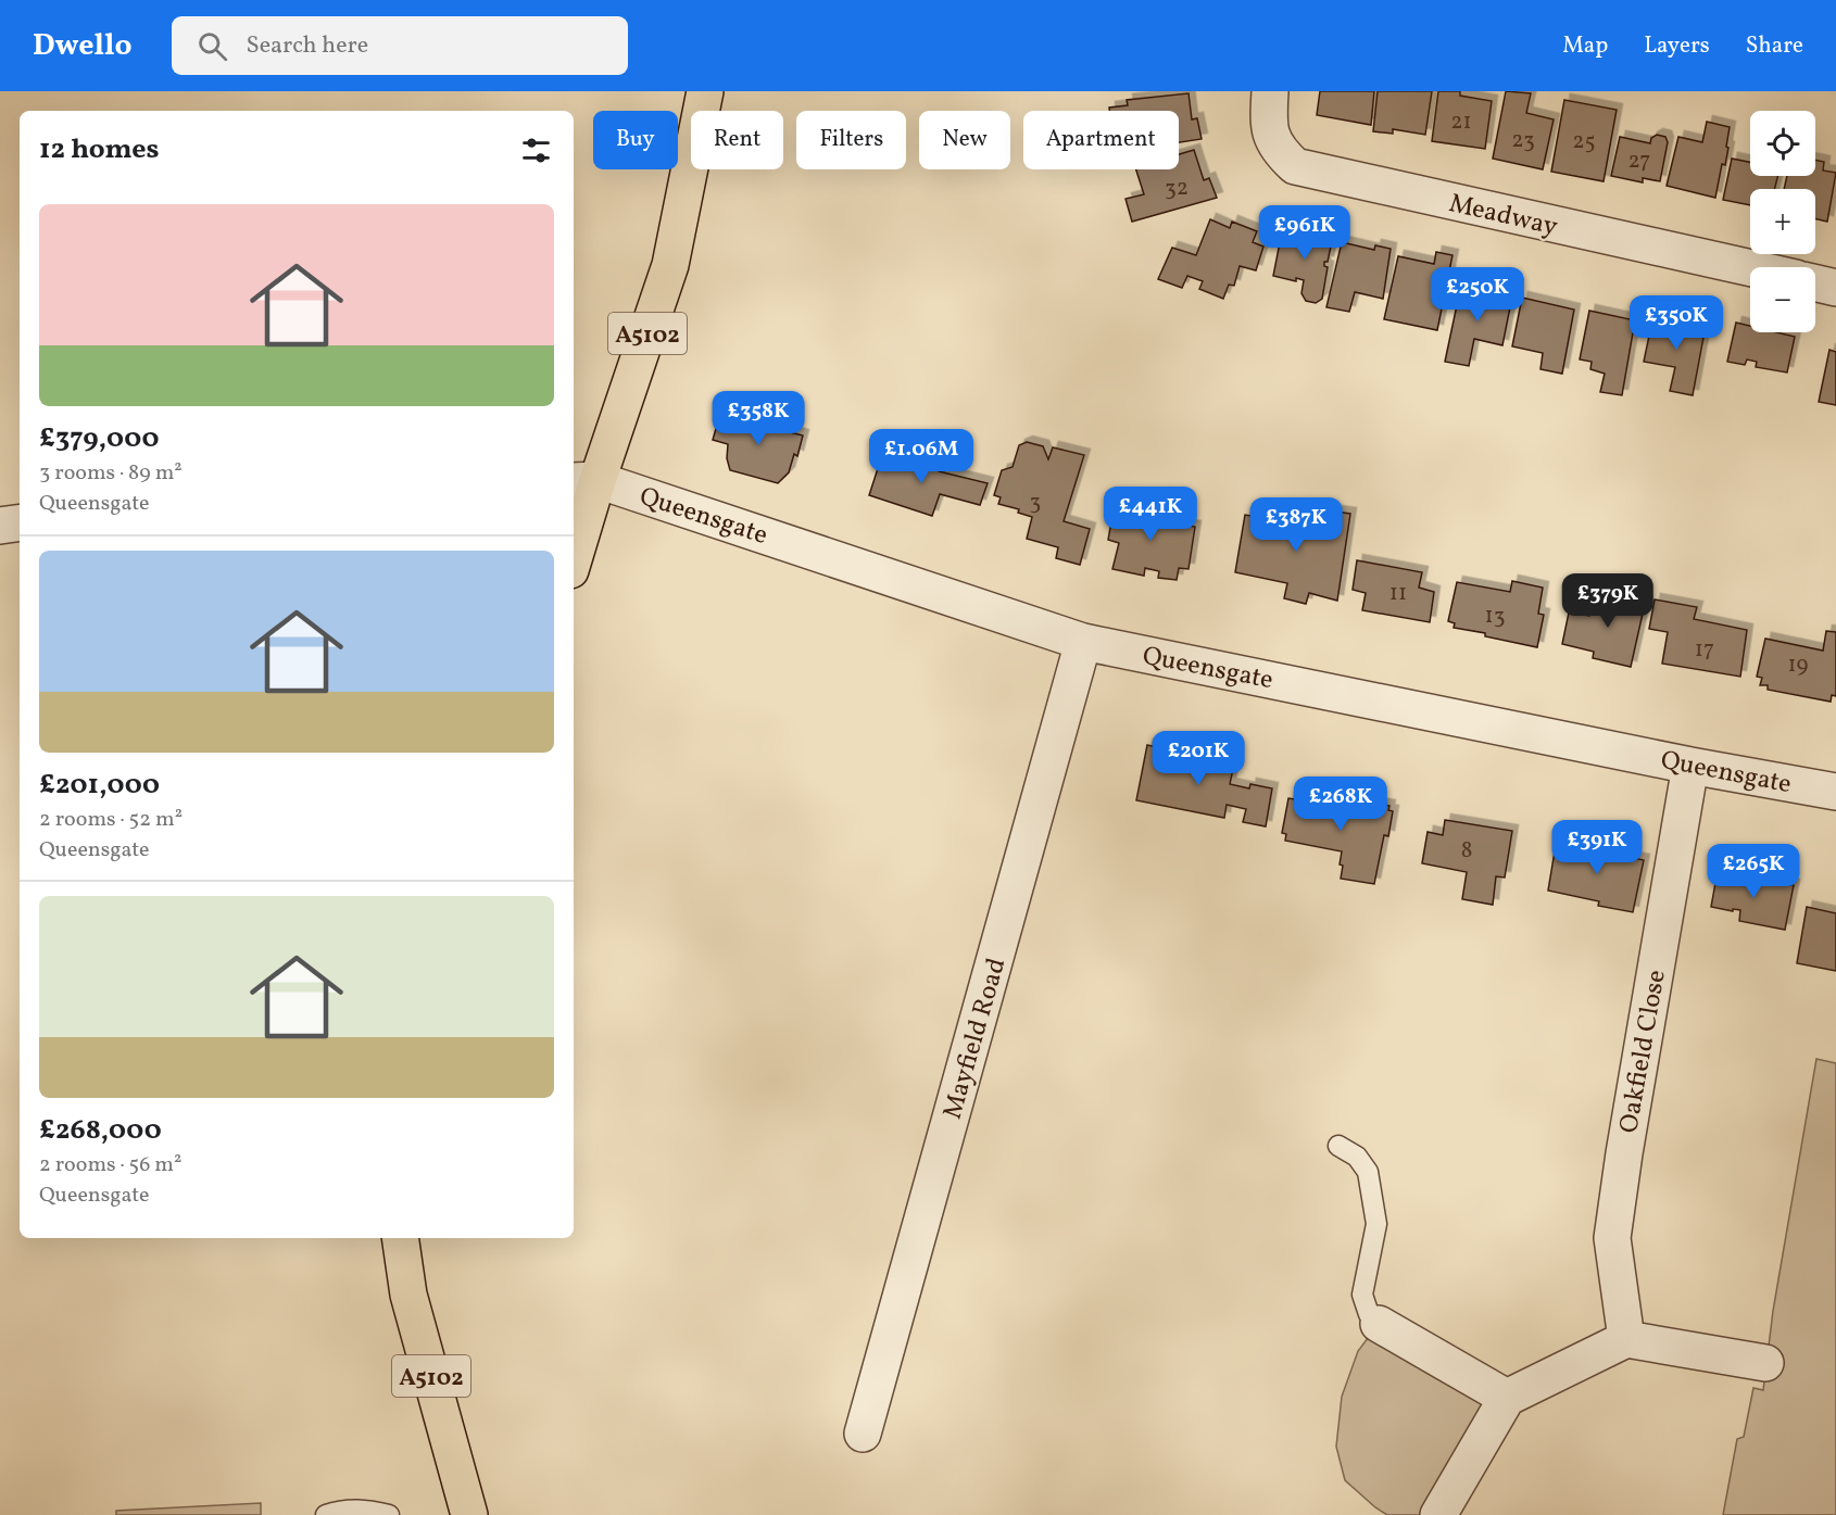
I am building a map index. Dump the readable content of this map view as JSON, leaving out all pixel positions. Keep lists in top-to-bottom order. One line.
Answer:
{"streets":{"main road":["A5102"],"street":["Meadway","Queensgate","Mayfield Road","Oakfield Close"]},"crossings":[["A5102","Queensgate"],["Queensgate","Mayfield Road"],["Queensgate","Oakfield Close"]],"house_numbers":["21","23","25","27","32","3","11","13","17","19","8"],"page":{"header":"Dwello","search":"Search here","nav":["Map","Layers","Share"],"map_buttons":["+","−"],"chip":["Buy","Rent","Filters","New","Apartment"],"heading":"12 homes","list":[{"name":"£379,000","note":"3 rooms · 89 m² · Queensgate"},{"name":"£201,000","note":"2 rooms · 52 m² · Queensgate"},{"name":"£268,000","note":"2 rooms · 56 m² · Queensgate"}],"price":["£961K","£250K","£350K","£358K","£1.06M","£441K","£387K","£379K","£201K","£268K","£391K","£265K"]}}
